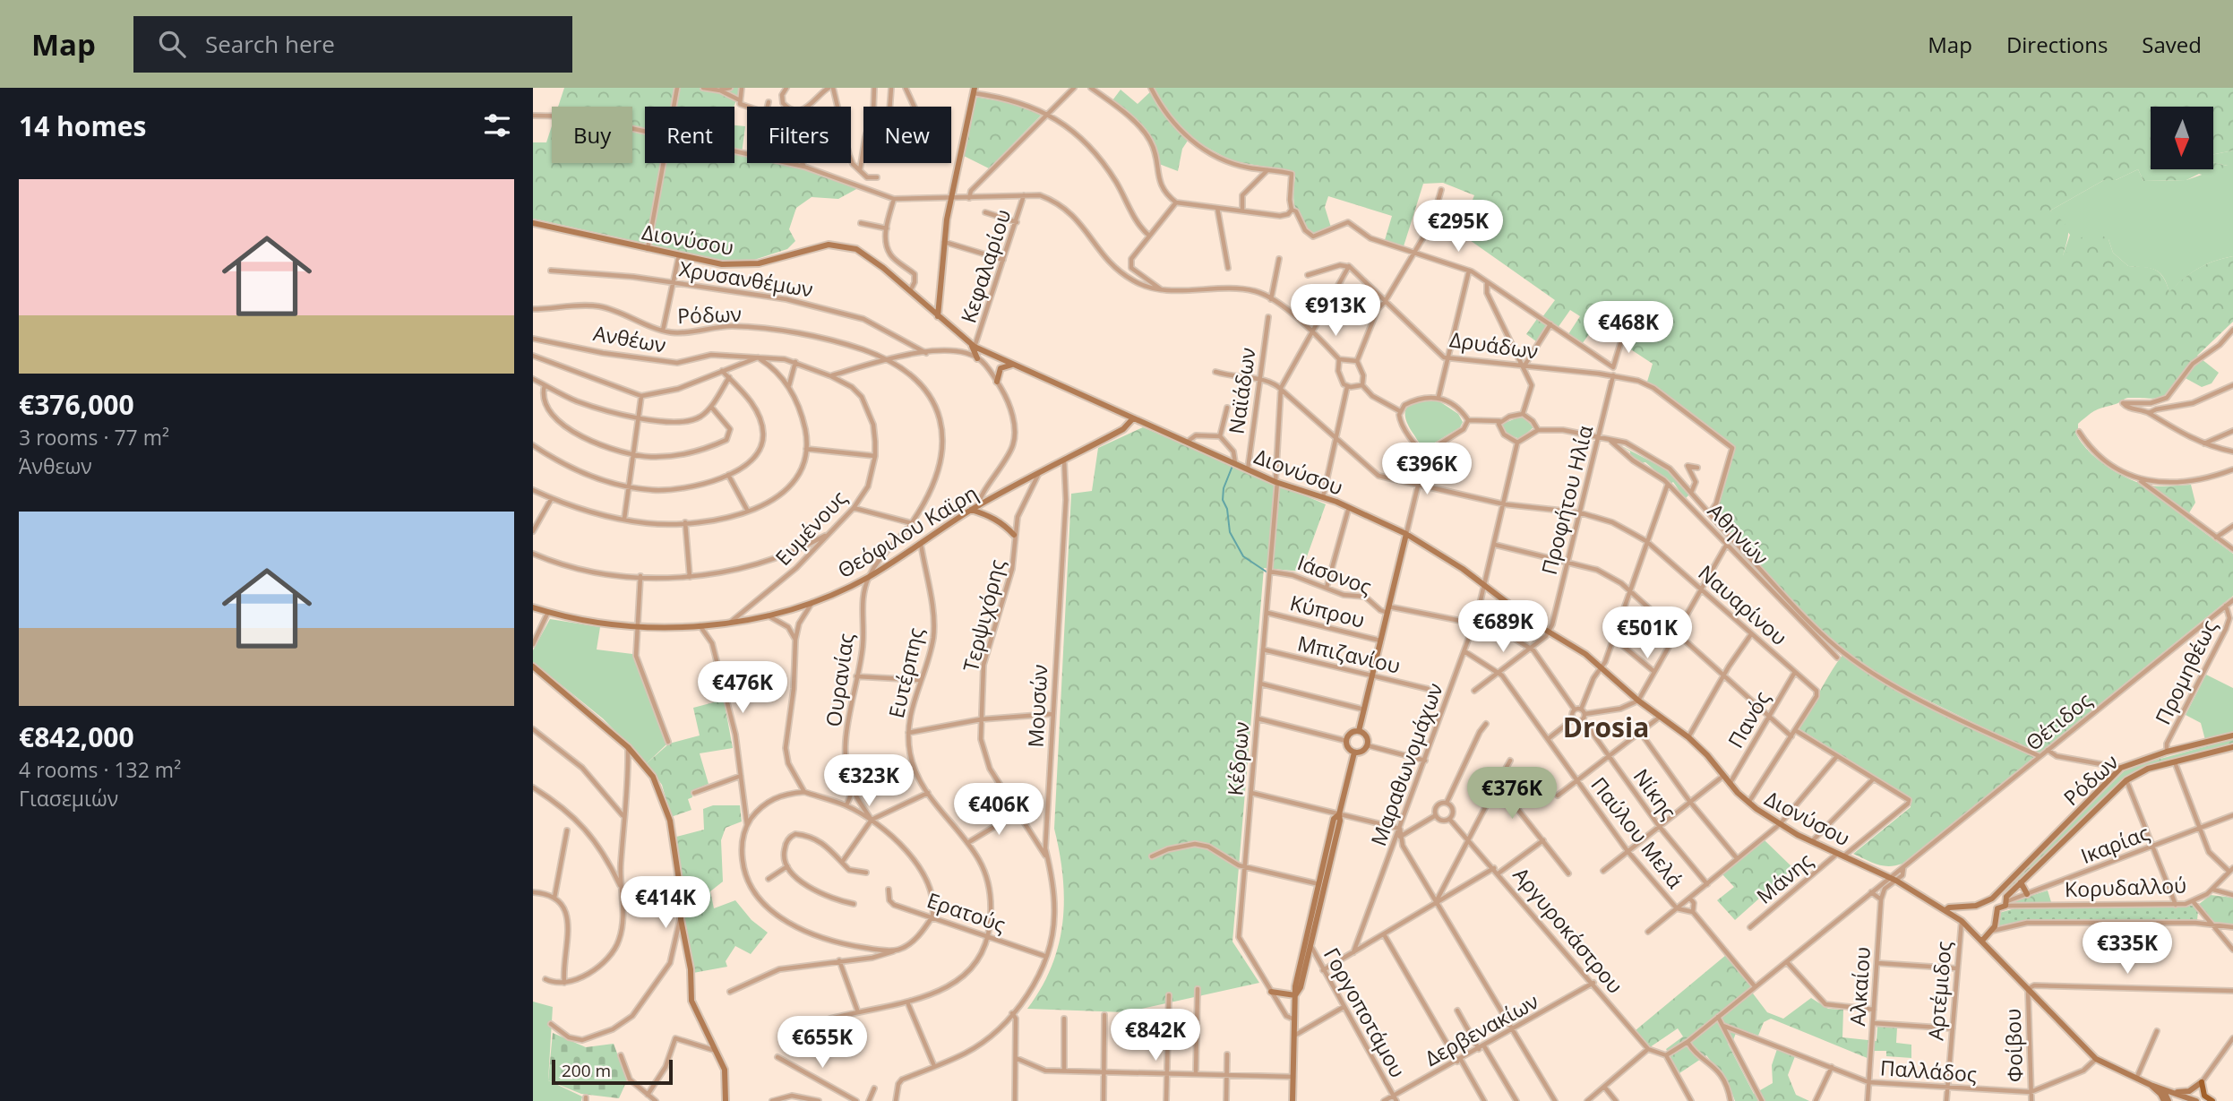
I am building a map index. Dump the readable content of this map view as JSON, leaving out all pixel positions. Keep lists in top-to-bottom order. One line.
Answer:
{"streets":{"street":["Διονύσου","Κεφαλαρίου","Χρυσανθέμων","Ρόδων","Ανθέων","Δρυάδων","Ναϊάδων","Προφήτου Ηλία","Ευμένους","Θεόφιλου Καϊρη","Αθηνών","Ιάσονος","Ναυαρίνου","Κύπρου","Τερψιχόρης","Μπιζανίου","Προμηθέως","Ευτέρπης","Ουρανίας","Μουσών","Πανός","Θέτιδος","Κέδρων","Μαραθωνομάχων","Νίκης","Παύλου Μελά","Ικαρίας","Μάνης","Κορυδαλλού","Ερατούς","Αργυροκάστρου","Αλκαίου","Αρτέμιδος","Γοργοποτάμου","Δερβενακίων","Φοίβου","Παλλάδος"]},"crossings":[["Διονύσου","Κεφαλαρίου"],["Διονύσου","Ναϊάδων"],["Διονύσου","Προφήτου Ηλία"],["Διονύσου","Θεόφιλου Καϊρη"],["Διονύσου","Πανός"],["Διονύσου","Θέτιδος"],["Διονύσου","Κέδρων"],["Διονύσου","Μαραθωνομάχων"],["Διονύσου","Μάνης"],["Διονύσου","Αρτέμιδος"],["Διονύσου","Φοίβου"],["Διονύσου","Παλλάδος"],["Ρόδων","Θεόφιλου Καϊρη"],["Ρόδων","Προμηθέως"],["Ρόδων","Ουρανίας"],["Ρόδων","Ικαρίας"],["Ρόδων","Κορυδαλλού"],["Ανθέων","Ευμένους"],["Δρυάδων","Προφήτου Ηλία"],["Δρυάδων","Αθηνών"],["Ναϊάδων","Ναυαρίνου"],["Προφήτου Ηλία","Αθηνών"],["Προφήτου Ηλία","Ναυαρίνου"],["Ευμένους","Θεόφιλου Καϊρη"],["Θεόφιλου Καϊρη","Τερψιχόρης"],["Θεόφιλου Καϊρη","Ευτέρπης"],["Θεόφιλου Καϊρη","Ουρανίας"],["Θεόφιλου Καϊρη","Μουσών"],["Αθηνών","Θέτιδος"],["Ιάσονος","Κέδρων"],["Ναυαρίνου","Πανός"],["Ναυαρίνου","Κέδρων"],["Ναυαρίνου","Μαραθωνομάχων"],["Κύπρου","Κέδρων"],["Τερψιχόρης","Μουσών"],["Τερψιχόρης","Ερατούς"],["Μπιζανίου","Κέδρων"],["Προμηθέως","Θέτιδος"],["Ευτέρπης","Ερατούς"],["Ουρανίας","Ερατούς"],["Θέτιδος","Παύλου Μελά"],["Μαραθωνομάχων","Παύλου Μελά"],["Ικαρίας","Κορυδαλλού"],["Αργυροκάστρου","Δερβενακίων"],["Αλκαίου","Παλλάδος"],["Αρτέμιδος","Παλλάδος"],["Γοργοποτάμου","Δερβενακίων"],["Φοίβου","Παλλάδος"]],"districts":["Drosia"],"scale_bar":"200 m","north":"bottom","page":{"header":"Map","search":"Search here","nav":["Map","Directions","Saved"],"heading":"14 homes","chip":["Buy","Rent","Filters","New"],"list":[{"name":"€376,000","note":"3 rooms · 77 m² · Άνθεων"},{"name":"€842,000","note":"4 rooms · 132 m² · Γιασεμιών"}],"price":["€295K","€913K","€468K","€396K","€689K","€501K","€476K","€323K","€376K","€406K","€414K","€335K","€842K","€655K"],"scale":"200 m"}}
